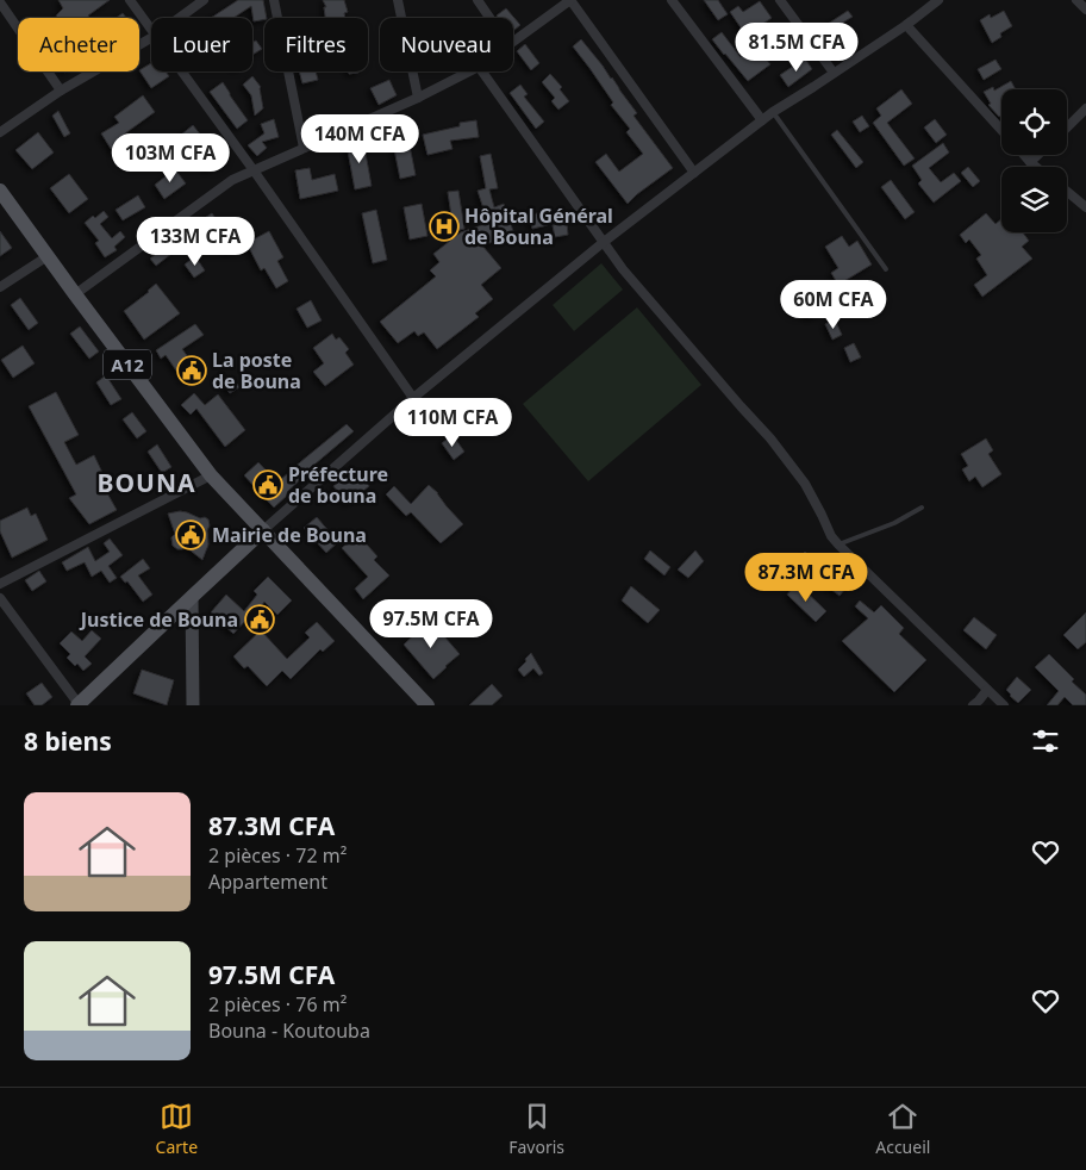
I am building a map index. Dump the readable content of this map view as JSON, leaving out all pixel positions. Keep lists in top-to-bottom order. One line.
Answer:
{"streets":{"main road":["A12"]},"districts":["BOUNA"],"places":{"hospital":["Hôpital Général de Bouna"],"public building":["La poste de Bouna","Préfecture de bouna","Mairie de Bouna","Justice de Bouna"]},"page":{"chip":["Acheter","Louer","Filtres","Nouveau"],"price":["81.5M CFA","140M CFA","103M CFA","133M CFA","60M CFA","110M CFA","87.3M CFA","97.5M CFA"],"heading":"8 biens","list":[{"name":"87.3M CFA","note":"2 pièces · 72 m² · Appartement"},{"name":"97.5M CFA","note":"2 pièces · 76 m² · Bouna - Koutouba"}],"tabs":["Carte","Favoris","Accueil"]}}
